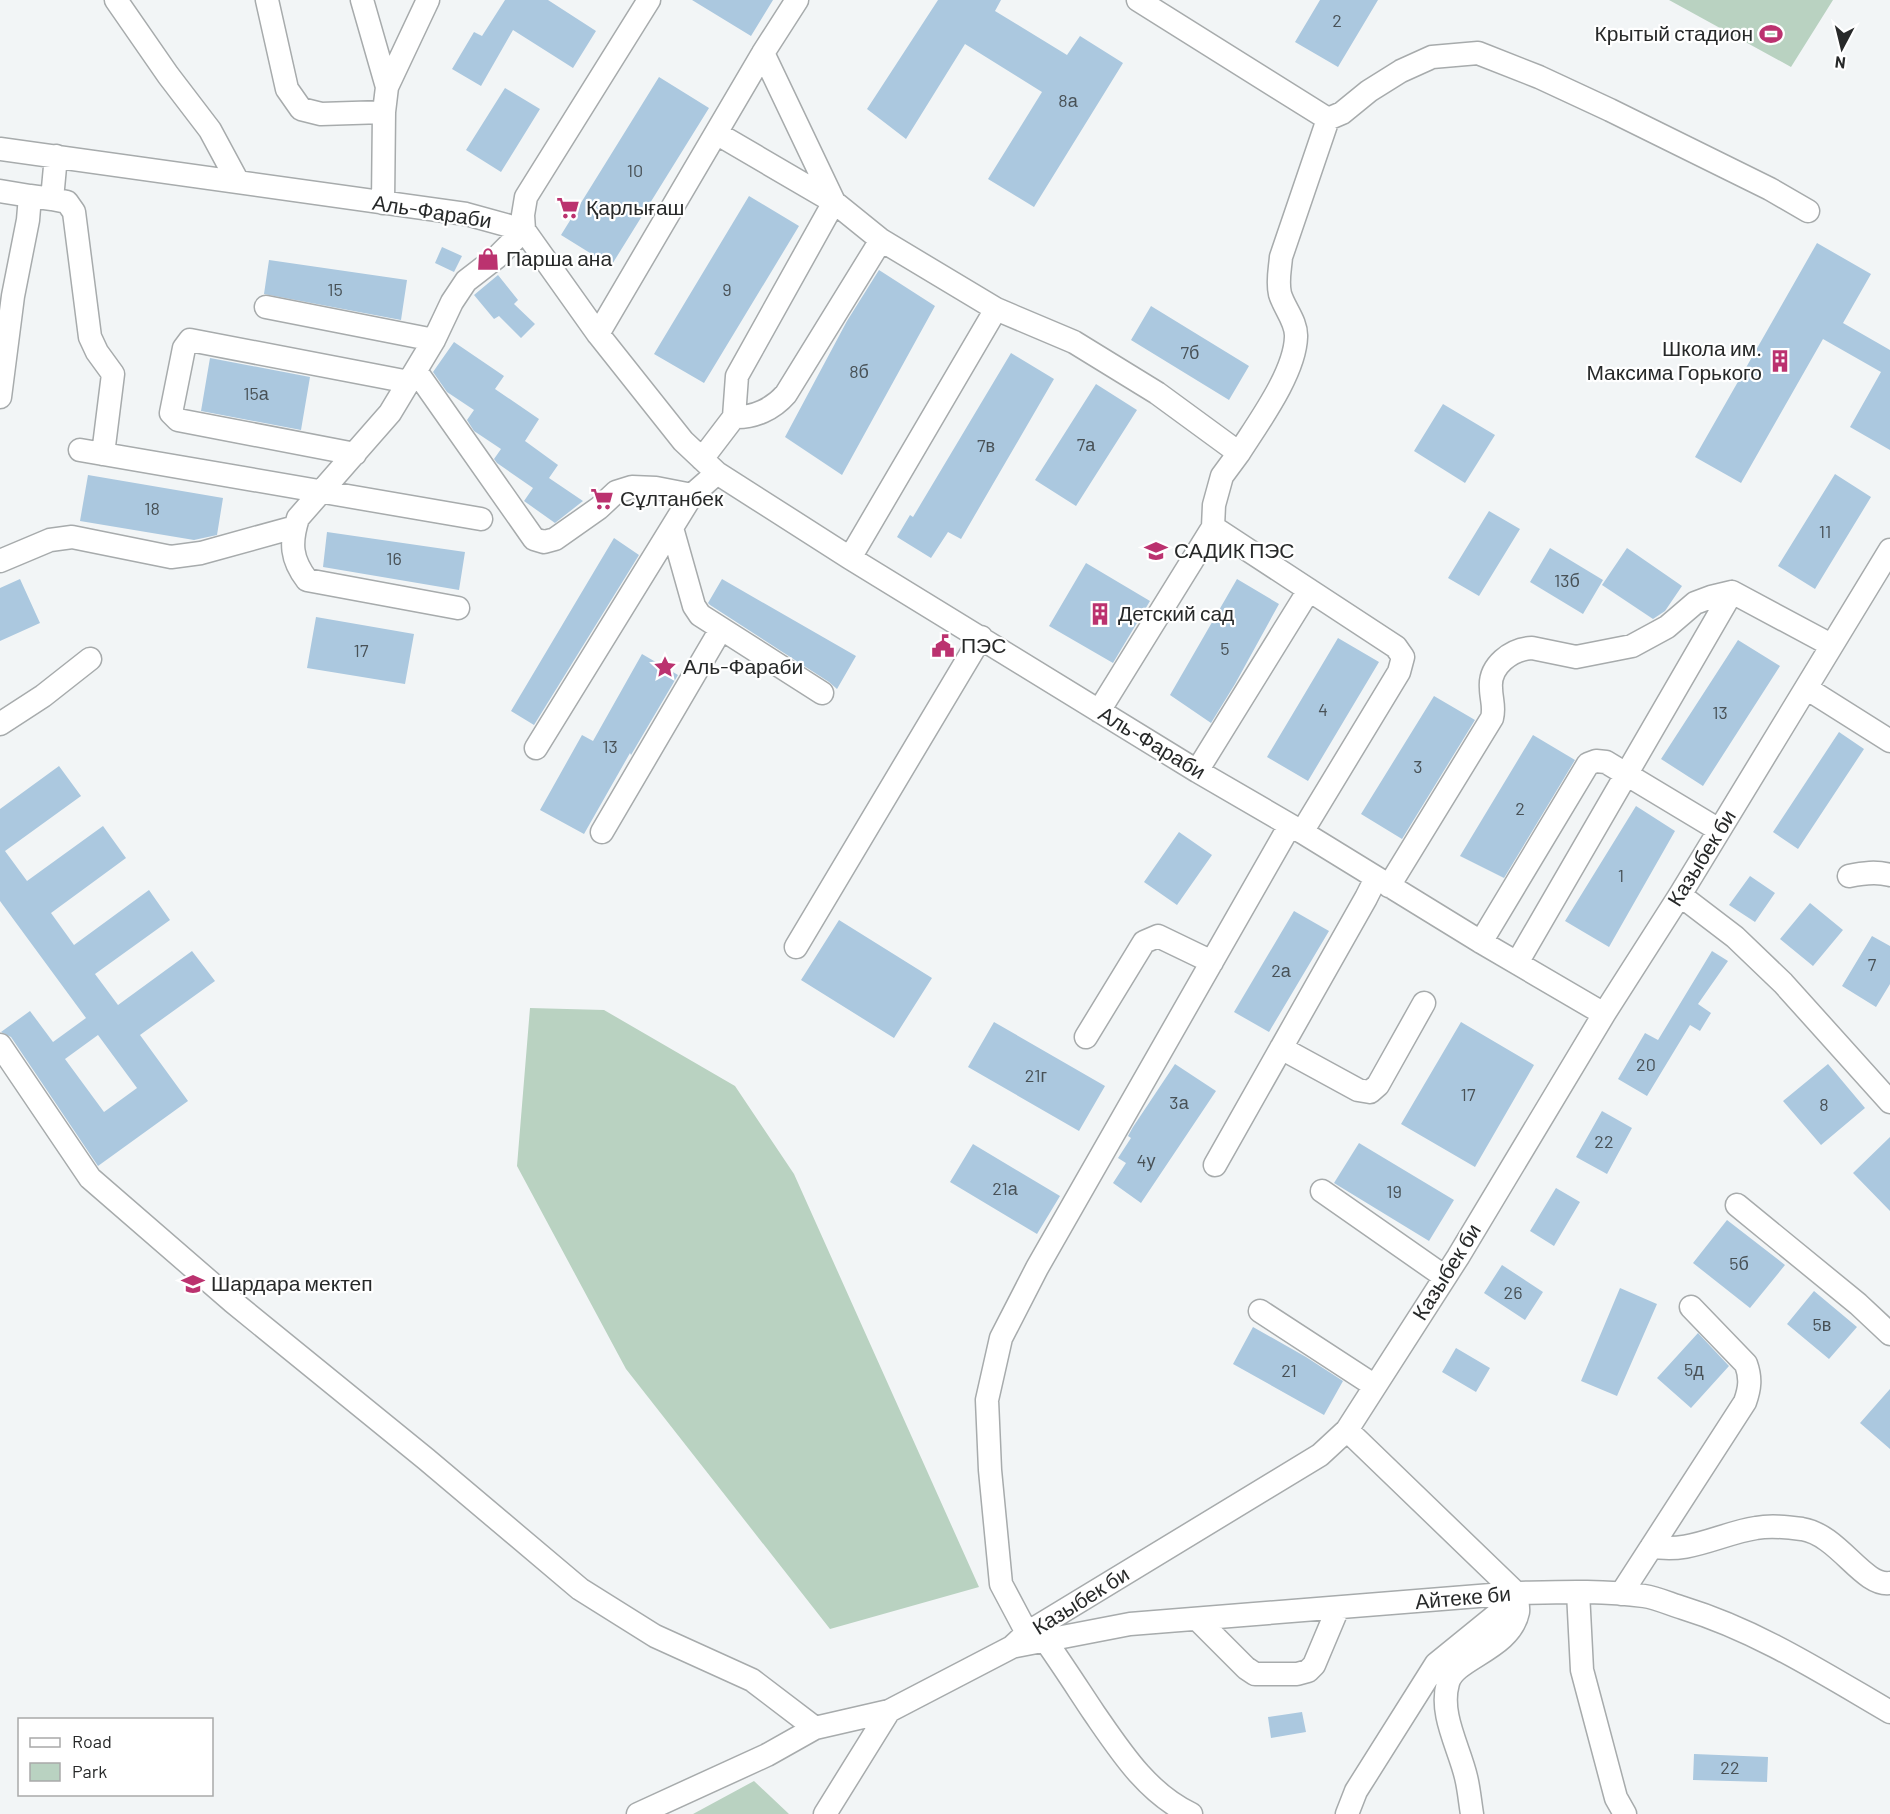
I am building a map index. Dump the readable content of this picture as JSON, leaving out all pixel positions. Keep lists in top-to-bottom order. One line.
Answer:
{"streets":{"street":["Аль-Фараби","Казыбек би","Айтеке би"]},"crossings":[["Аль-Фараби","Казыбек би"],["Казыбек би","Айтеке би"]],"places":{"sports":["Крытый стадион"],"supermarket":["Қарлығаш","Сұлтанбек"],"shop":["Парша ана"],"building":["Школа им. Максима Горького","Детский сад"],"school or university":["САДИК ПЭС","Шардара мектеп"],"public building":["ПЭС"],"place":["Аль-Фараби"]},"house_numbers":["2","8а","10","15","9","7б","8б","15а","7а","7в","18","11","16","13б","5","17","4","13","13","3","2","1","7","2а","20","21г","17","3а","8","22","4у","21а","19","5б","26","5в","5д","21","22"],"legend":["Road","Park"],"north":"bottom"}
